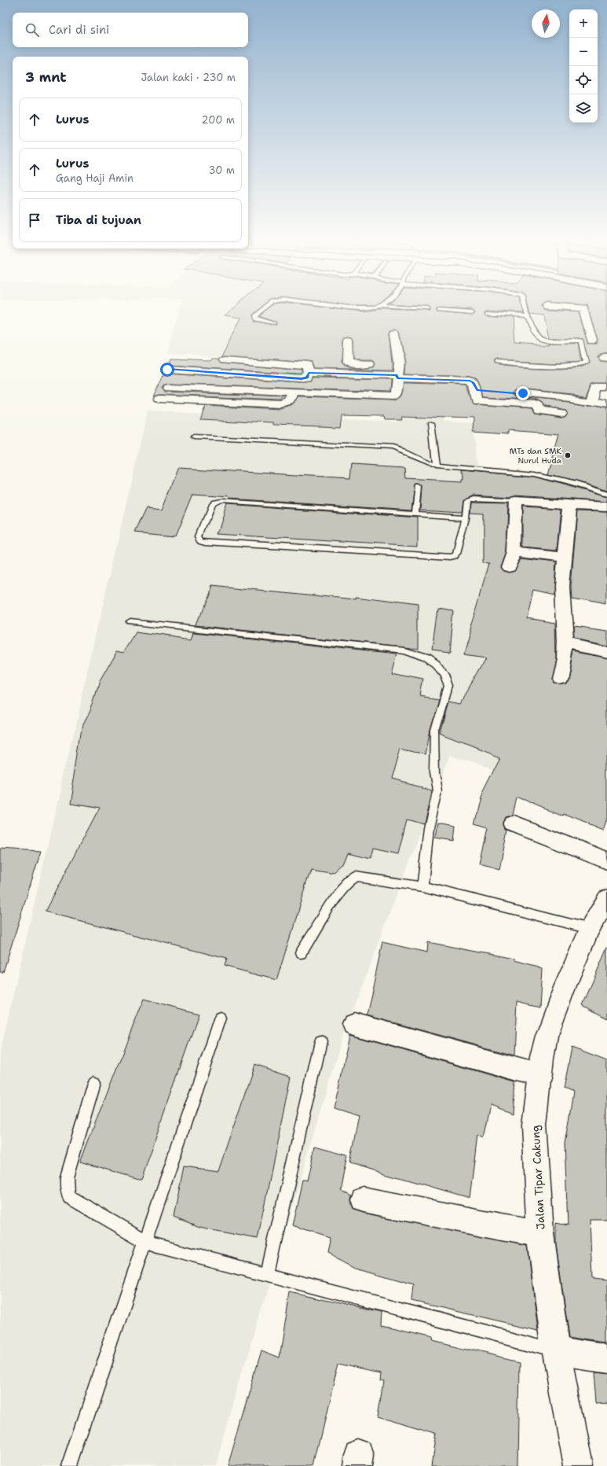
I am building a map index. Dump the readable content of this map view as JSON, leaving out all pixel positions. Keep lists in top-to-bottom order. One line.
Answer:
{"streets":{"street":["Jalan Tipar Cakung"]},"places":["MTs dan SMK Nurul Huda"],"north":"top","page":{"map_buttons":["+","−"],"search":"Cari di sini","heading":["3 mnt","Jalan kaki · 230 m"],"list":[["Lurus","200 m"],["Lurus","Gang Haji Amin","30 m"],"Tiba di tujuan"]}}
